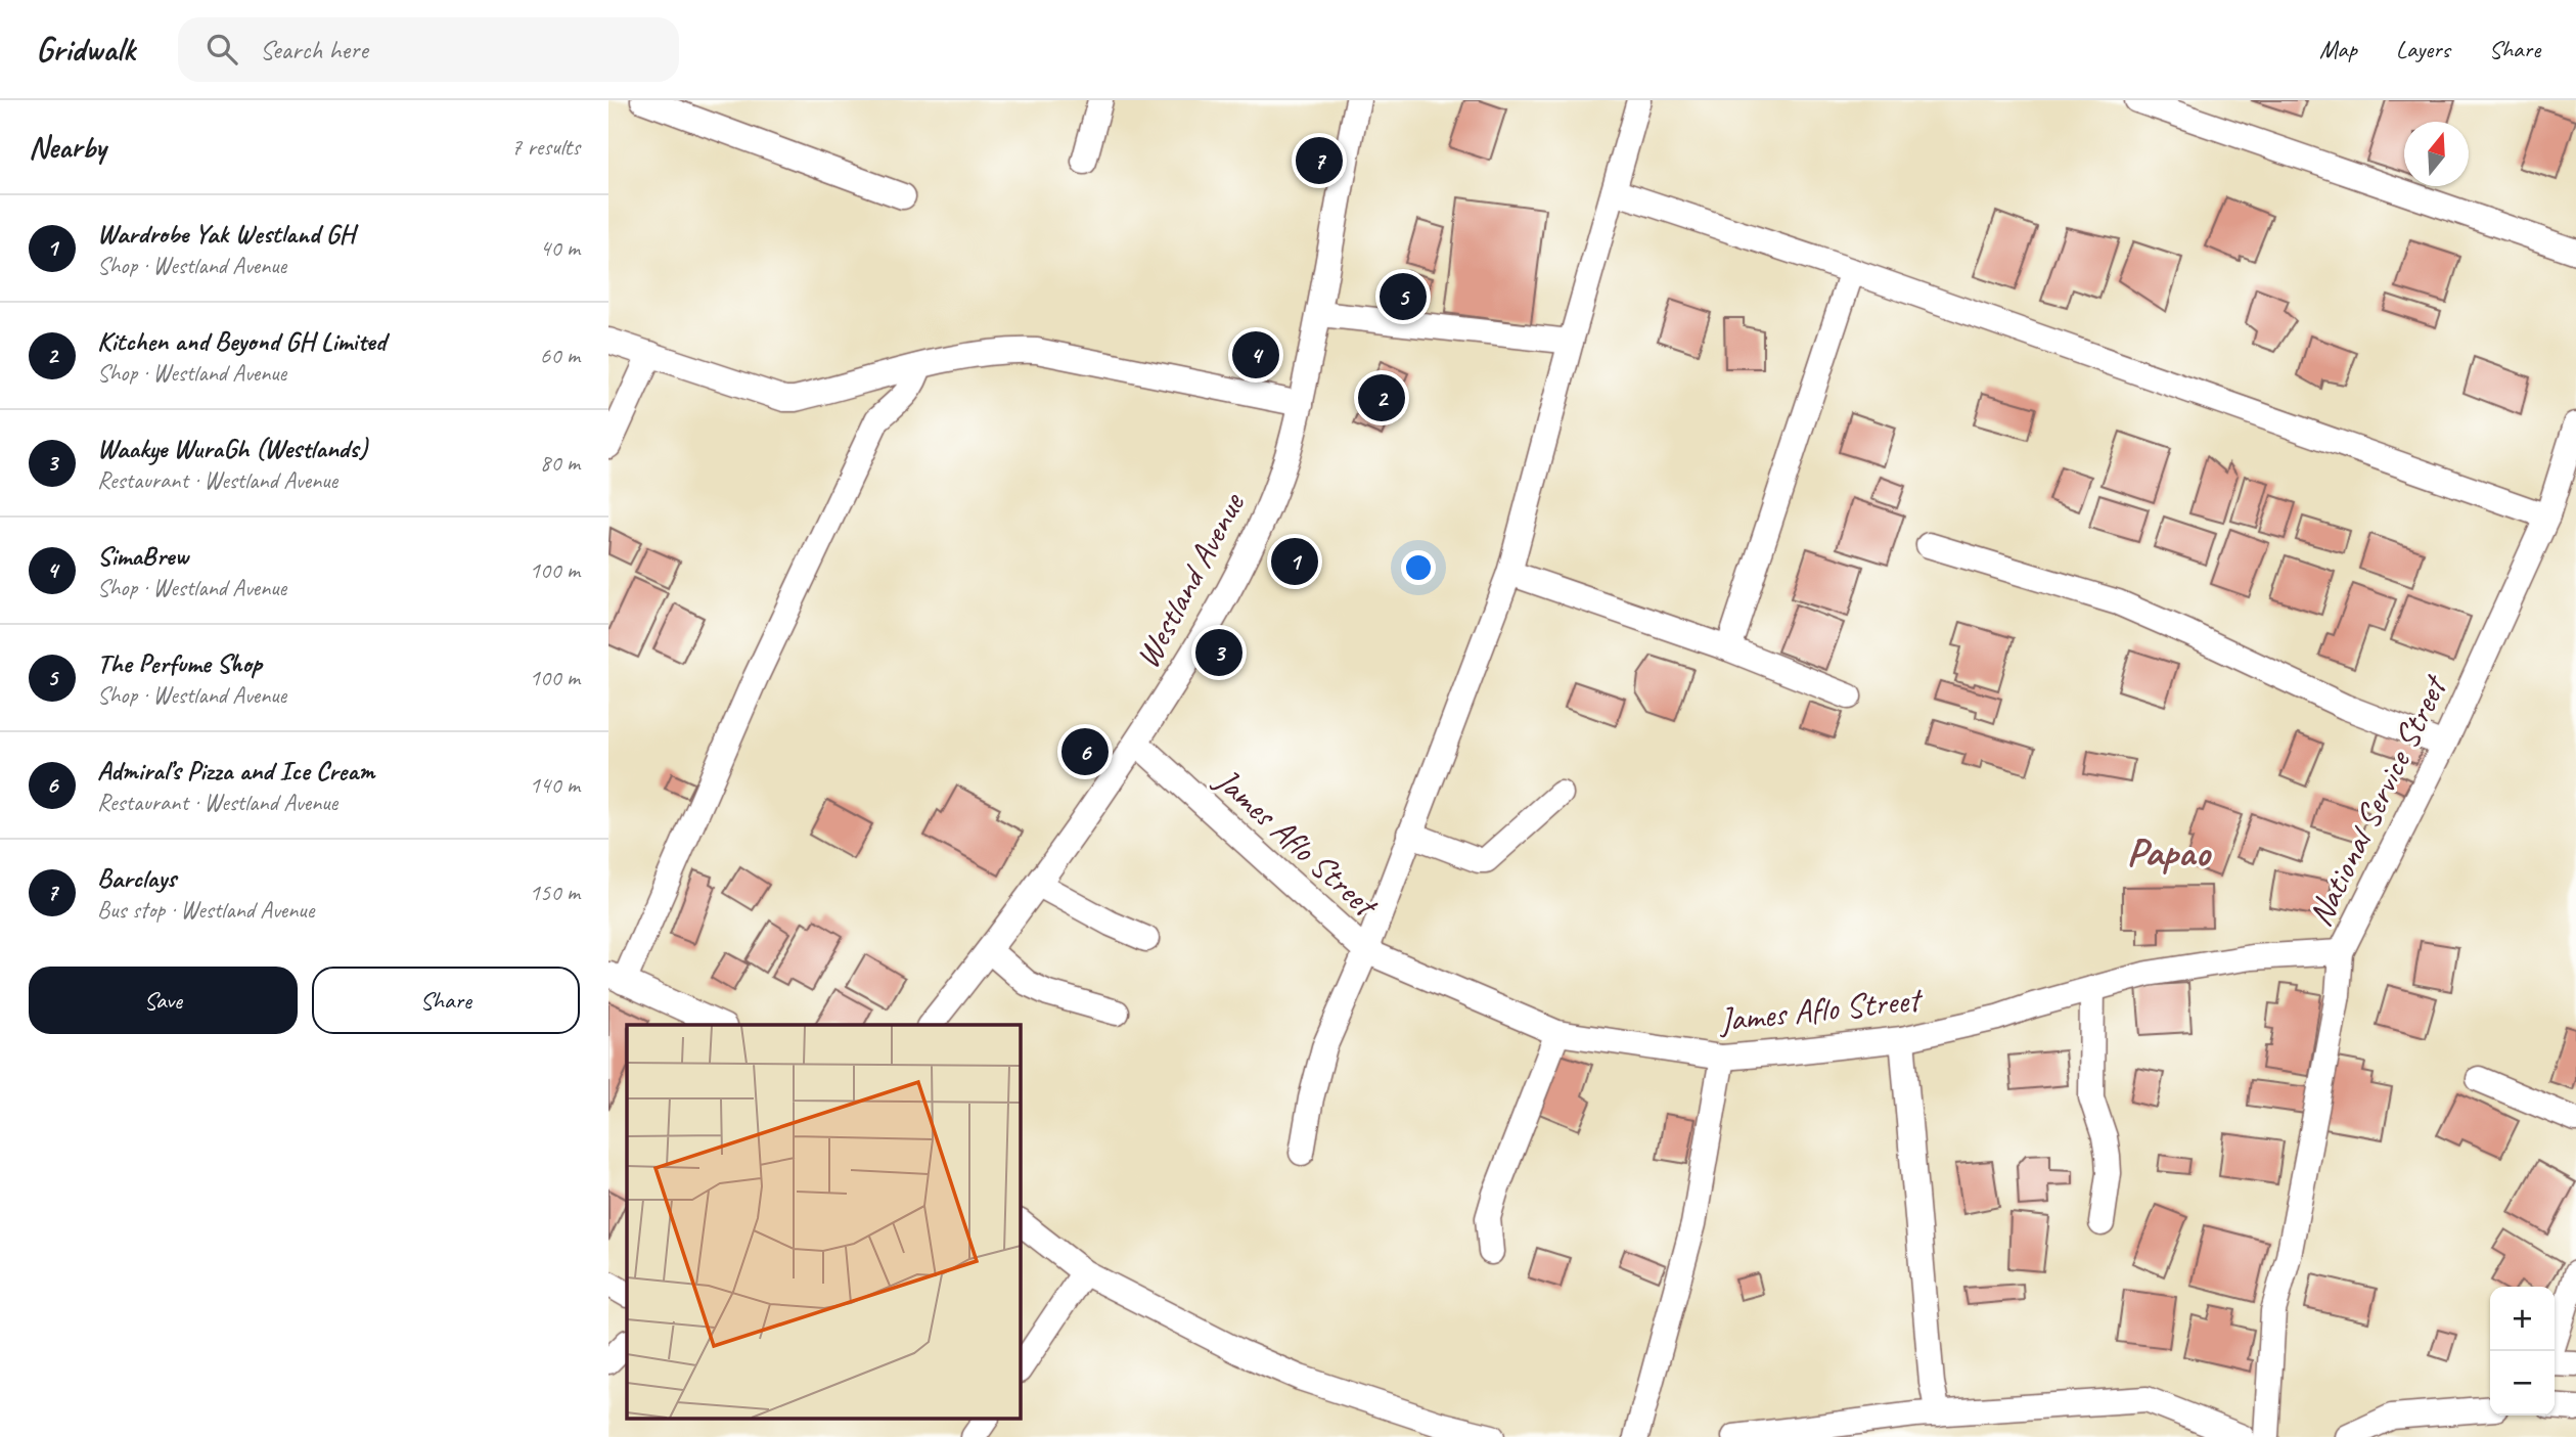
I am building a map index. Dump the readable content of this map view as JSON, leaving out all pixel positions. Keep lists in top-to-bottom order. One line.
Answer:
{"streets":{"street":["Westland Avenue","National Service Street","James Aflo Street"]},"crossings":[["Westland Avenue","James Aflo Street"],["National Service Street","James Aflo Street"]],"districts":["Papao"],"north":"top","page":{"header":"Gridwalk","search":"Search here","nav":["Map","Layers","Share"],"heading":["Nearby","7 results"],"pins":["7","5","4","2","1","3","6"],"list":[{"mark":"1","name":"Wardrobe Yak Westland GH","note":"Shop · Westland Avenue","value":"40 m"},{"mark":"2","name":"Kitchen and Beyond GH Limited","note":"Shop · Westland Avenue","value":"60 m"},{"mark":"3","name":"Waakye WuraGh (Westlands)","note":"Restaurant · Westland Avenue","value":"80 m"},{"mark":"4","name":"SimaBrew","note":"Shop · Westland Avenue","value":"100 m"},{"mark":"5","name":"The Perfume Shop","note":"Shop · Westland Avenue","value":"100 m"},{"mark":"6","name":"Admiral’s Pizza and Ice Cream","note":"Restaurant · Westland Avenue","value":"140 m"},{"mark":"7","name":"Barclays","note":"Bus stop · Westland Avenue","value":"150 m"}],"buttons":["Save","Share"],"map_buttons":["+","−"]}}
